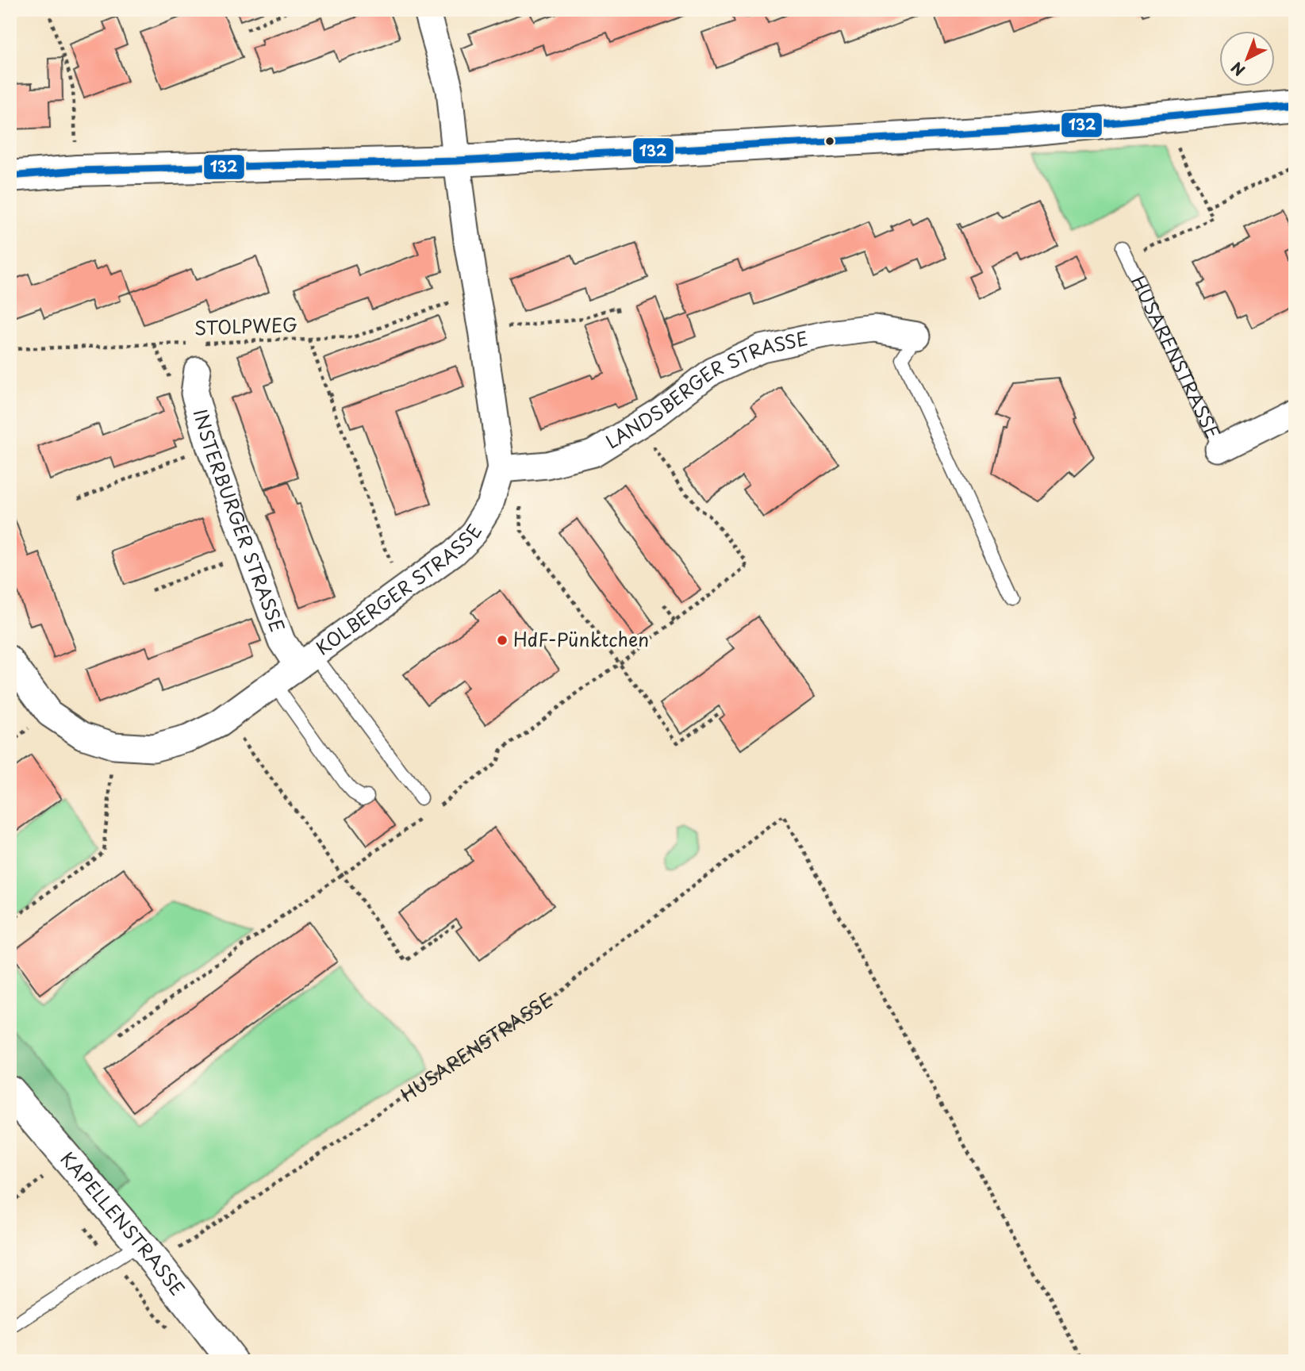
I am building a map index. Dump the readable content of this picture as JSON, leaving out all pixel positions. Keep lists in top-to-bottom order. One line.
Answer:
{"streets":{"street":["HUSARENSTRASSE","LANDSBERGER STRASSE","INSTERBURGER STRASSE","KOLBERGER STRASSE","KAPELLENSTRASSE"],"path":["STOLPWEG"]},"crossings":[["STOLPWEG","KOLBERGER STRASSE"],["HUSARENSTRASSE","KAPELLENSTRASSE"],["LANDSBERGER STRASSE","KOLBERGER STRASSE"],["INSTERBURGER STRASSE","KOLBERGER STRASSE"]],"places":["HdF-Pünktchen"],"lines":["transit line 132"],"north":"bottom left"}
